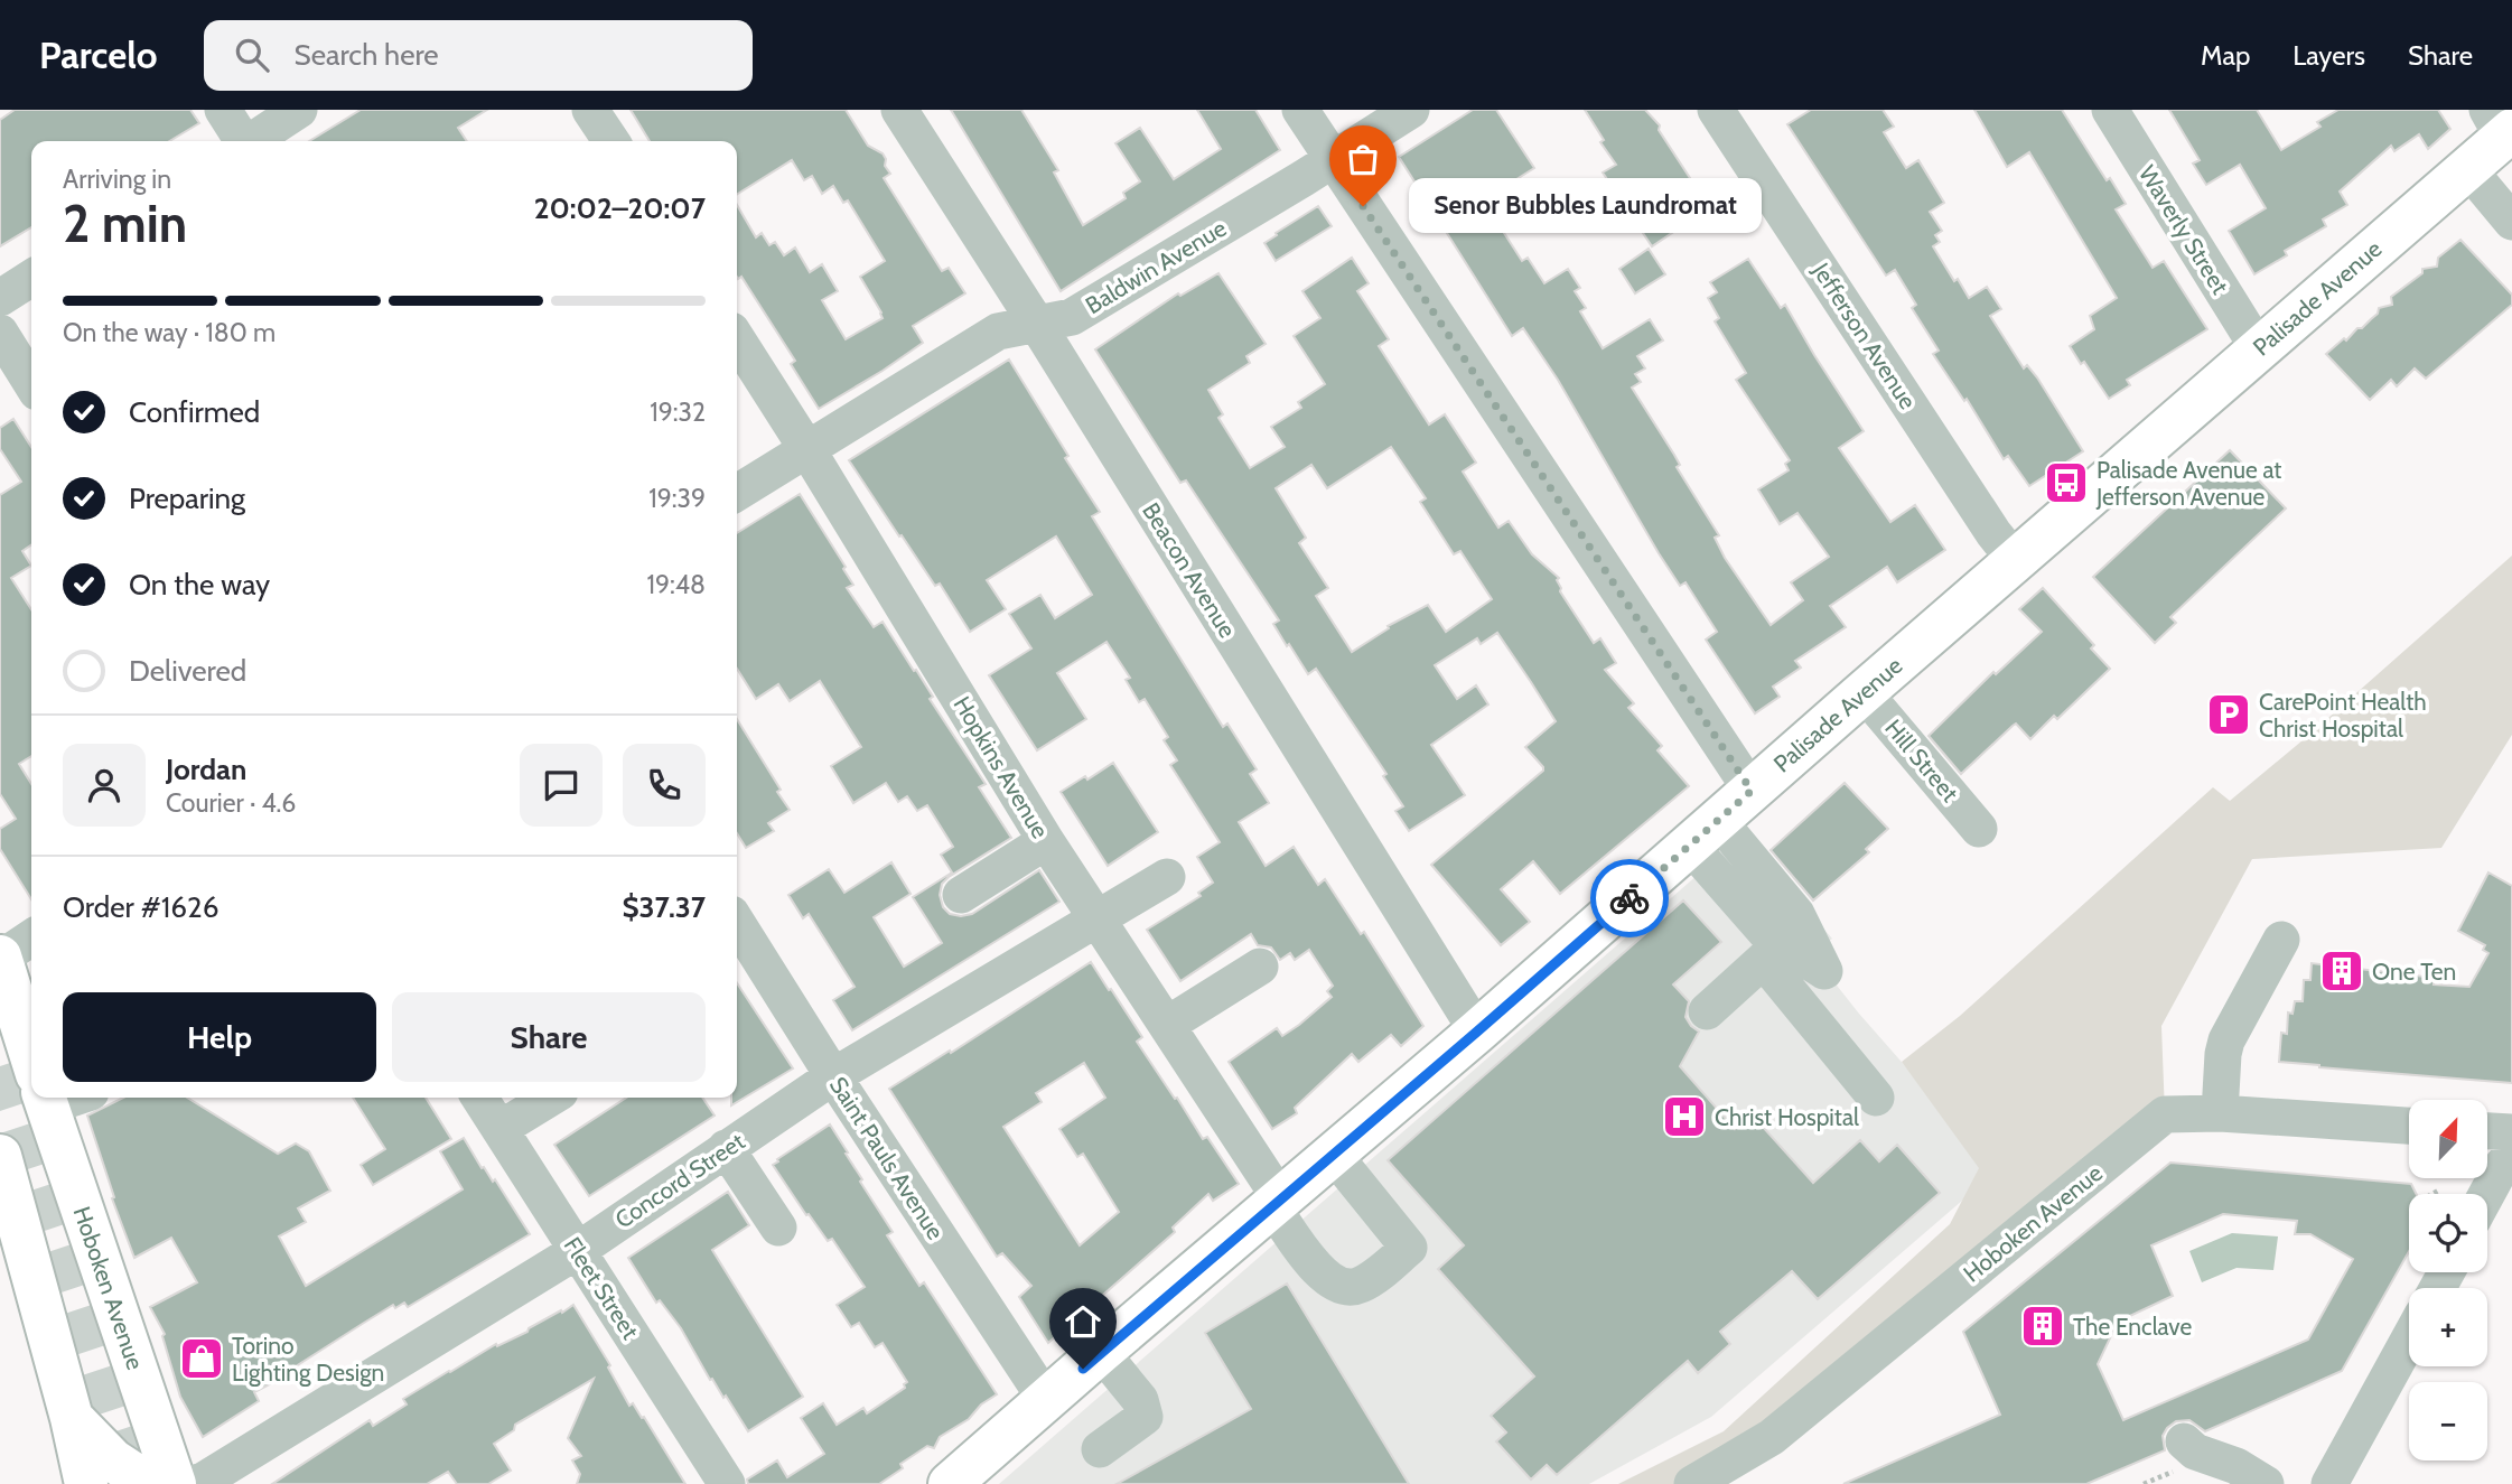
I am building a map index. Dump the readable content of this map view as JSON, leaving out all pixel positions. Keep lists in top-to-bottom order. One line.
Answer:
{"streets":{"main road":["Palisade Avenue","Hoboken Avenue"],"street":["Waverly Street","Baldwin Avenue","Jefferson Avenue","Beacon Avenue","Hill Street","Hopkins Avenue","Saint Pauls Avenue","Concord Street","Fleet Street"]},"crossings":[["Waverly Street","Palisade Avenue"],["Baldwin Avenue","Beacon Avenue"],["Baldwin Avenue","Hopkins Avenue"],["Palisade Avenue","Jefferson Avenue"],["Palisade Avenue","Beacon Avenue"],["Palisade Avenue","Hill Street"],["Palisade Avenue","Hopkins Avenue"],["Palisade Avenue","Saint Pauls Avenue"],["Hopkins Avenue","Concord Street"],["Saint Pauls Avenue","Concord Street"],["Concord Street","Fleet Street"]],"places":{"other":["Senor Bubbles Laundromat"],"bus stop":["Palisade Avenue at Jefferson Avenue"],"parking":["CarePoint Health Christ Hospital"],"building":["One Ten","The Enclave"],"hospital":["Christ Hospital"],"shop":["Torino Lighting Design"]},"north":"top right","page":{"header":"Parcelo","search":"Search here","nav":["Map","Layers","Share"],"heading":["2 min","Arriving in","20:02–20:07"],"panel":["Jordan","Courier · 4.6","Order #1626","$37.37"],"bubble":"Senor Bubbles Laundromat","bar":"On the way · 180 m","list":[["Confirmed","19:32"],["Preparing","19:39"],["On the way","19:48"],"Delivered"],"buttons":["Help","Share"],"map_buttons":["+","−"]}}
